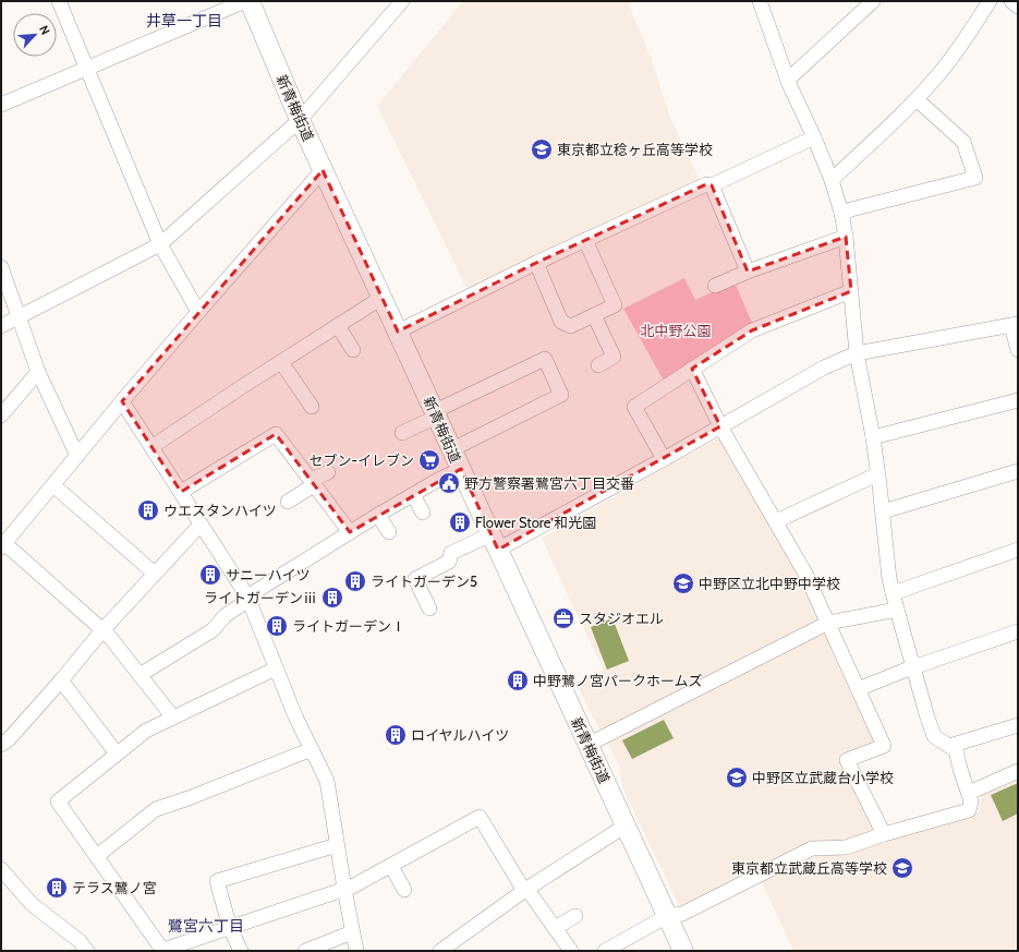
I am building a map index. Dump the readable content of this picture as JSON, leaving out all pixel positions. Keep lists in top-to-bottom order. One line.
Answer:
{"streets":{"main road":["新青梅街道"]},"districts":["井草一丁目","鷺宮六丁目"],"parks":["北中野公園"],"places":{"school or university":["東京都立稔ヶ丘高等学校","中野区立北中野中学校","中野区立武蔵台小学校","東京都立武蔵丘高等学校"],"supermarket":["セブン-イレブン"],"public building":["野方警察署鷺宮六丁目交番"],"building":["ウエスタンハイツ","Flower Store 和光園","サニーハイツ","ライトガーデン5","ライトガーデンⅲ","ライトガーデンⅠ","中野鷺ノ宮パークホームズ","ロイヤルハイツ","テラス鷺ノ宮"],"office":["スタジオエル"]},"north":"top right"}
